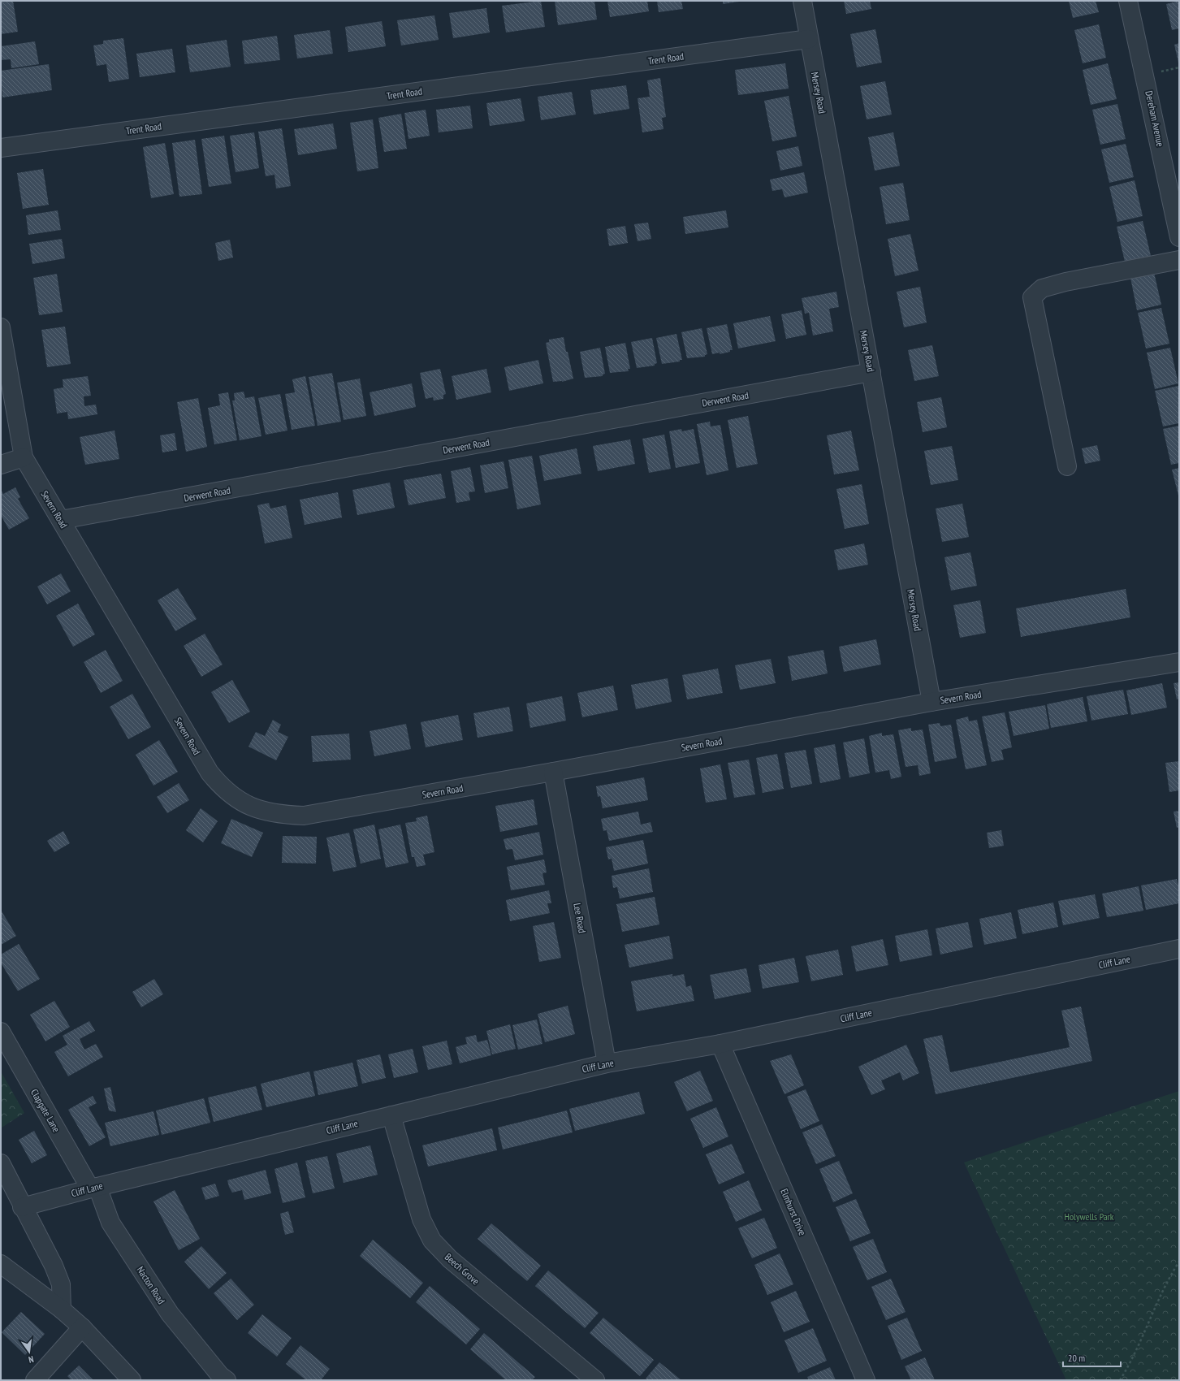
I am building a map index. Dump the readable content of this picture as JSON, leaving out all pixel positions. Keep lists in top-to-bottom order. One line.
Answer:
{"streets":{"street":["Trent Road","Mersey Road","Dereham Avenue","Derwent Road","Severn Road","Lee Road","Cliff Lane","Clapgate Lane","Elmhurst Drive","Beech Grove","Nacton Road"]},"crossings":[["Trent Road","Mersey Road"],["Mersey Road","Derwent Road"],["Mersey Road","Severn Road"],["Derwent Road","Severn Road"],["Severn Road","Lee Road"],["Lee Road","Cliff Lane"],["Cliff Lane","Clapgate Lane"],["Cliff Lane","Elmhurst Drive"],["Cliff Lane","Beech Grove"],["Cliff Lane","Nacton Road"],["Clapgate Lane","Nacton Road"]],"parks":["Holywells Park"],"scale_bar":"20 m","north":"bottom"}
